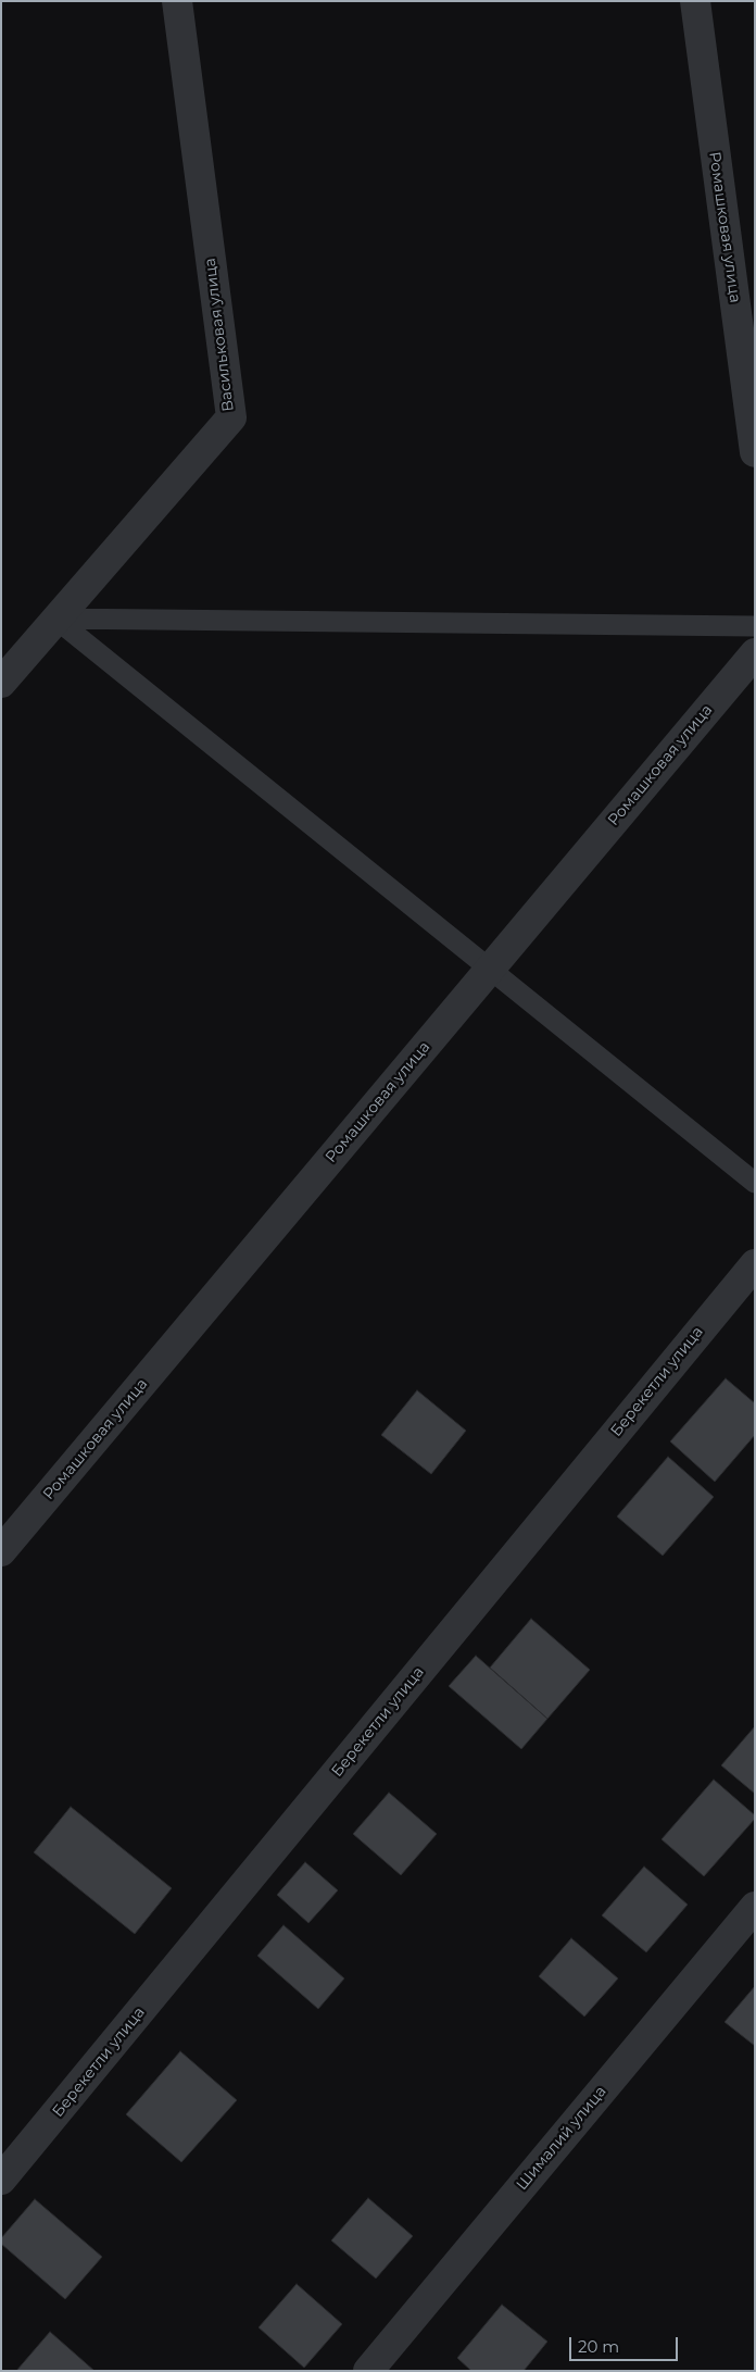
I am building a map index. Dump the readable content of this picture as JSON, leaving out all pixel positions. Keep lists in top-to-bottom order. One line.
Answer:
{"streets":{"street":["Ромашковая улица","Васильковая улица","Берекетли улица","Шималий улица"]},"scale_bar":"20 m"}
